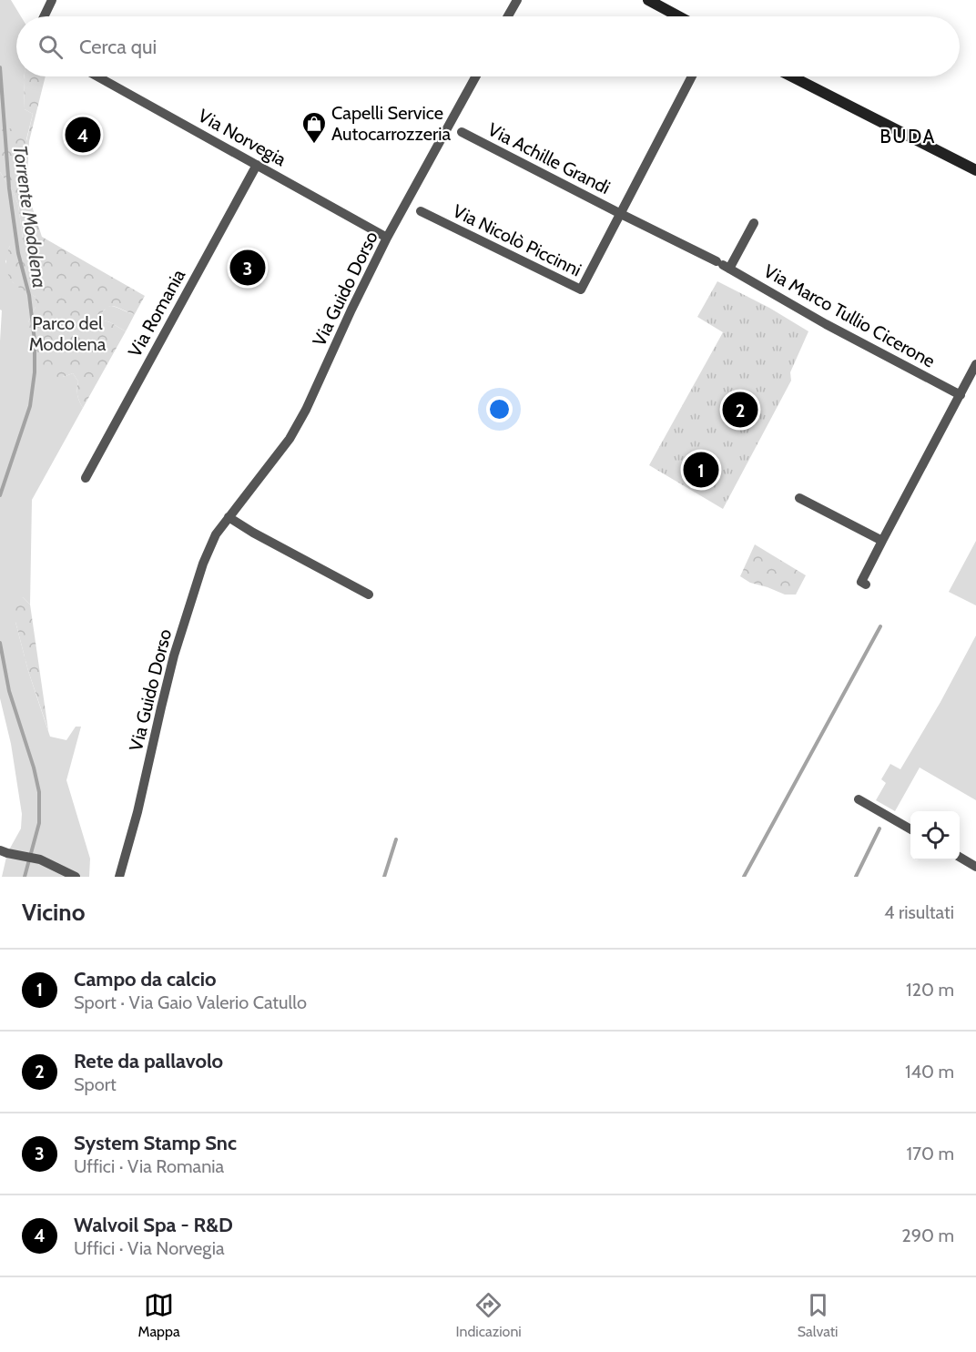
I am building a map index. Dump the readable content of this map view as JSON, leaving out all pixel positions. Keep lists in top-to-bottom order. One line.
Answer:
{"streets":{"street":["Via Norvegia","Via Achille Grandi","Via Nicolò Piccinni","Via Guido Dorso","Via Romania","Via Marco Tullio Cicerone"]},"crossings":[["Via Norvegia","Via Guido Dorso"],["Via Norvegia","Via Romania"],["Via Achille Grandi","Via Nicolò Piccinni"]],"districts":["BUDA"],"water":["Torrente Modolena"],"parks":["Parco del Modolena"],"places":{"shop":["Capelli Service Autocarrozzeria"]},"page":{"search":"Cerca qui","pins":["4","3","2","1"],"heading":["Vicino","4 risultati"],"list":[{"mark":"1","name":"Campo da calcio","note":"Sport · Via Gaio Valerio Catullo","value":"120 m"},{"mark":"2","name":"Rete da pallavolo","note":"Sport","value":"140 m"},{"mark":"3","name":"System Stamp Snc","note":"Uffici · Via Romania","value":"170 m"},{"mark":"4","name":"Walvoil Spa - R&D","note":"Uffici · Via Norvegia","value":"290 m"}],"nav":["Mappa","Indicazioni","Salvati"]}}
